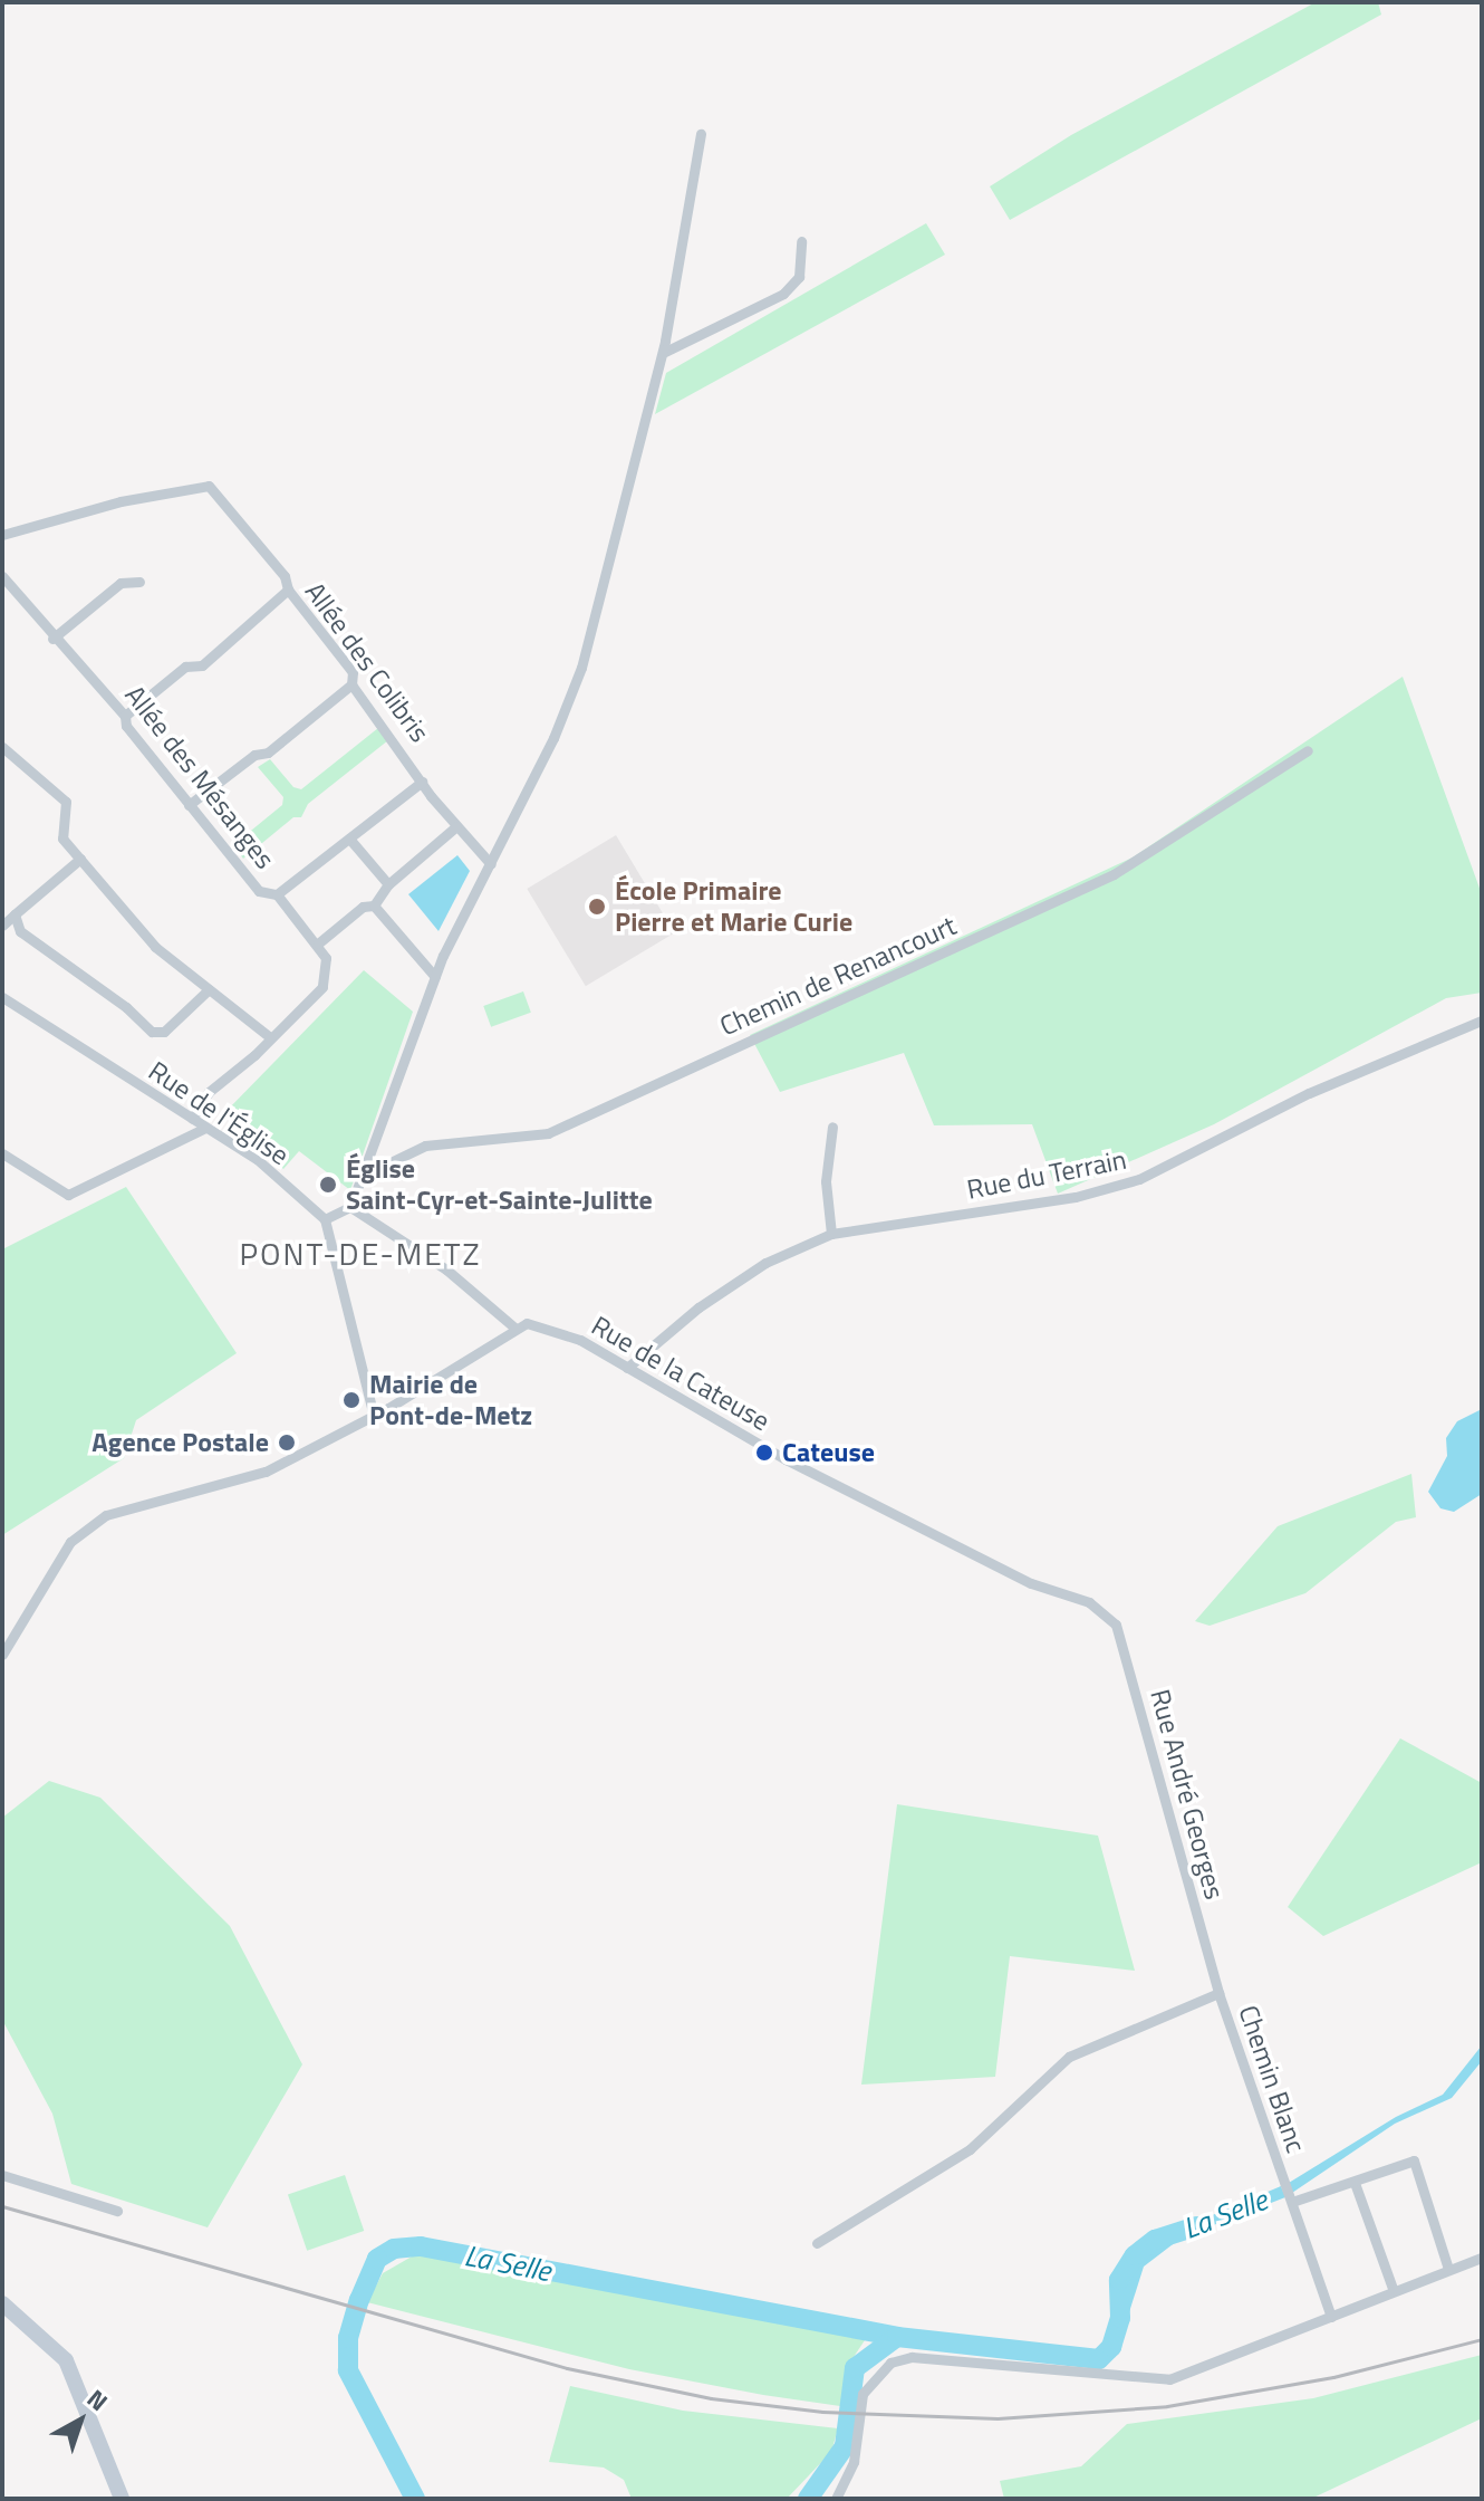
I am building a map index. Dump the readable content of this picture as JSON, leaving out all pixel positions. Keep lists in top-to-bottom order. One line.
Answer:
{"streets":{"street":["Allée des Colibris","Allée des Mésanges","Chemin de Renancourt","Rue de l'Église","Rue du Terrain","Rue de la Cateuse","Rue André Georges","Chemin Blanc"]},"crossings":[["Rue du Terrain","Rue de la Cateuse"],["Rue de la Cateuse","Rue André Georges"],["Rue André Georges","Chemin Blanc"]],"districts":["PONT-DE-METZ"],"water":["La Selle"],"places":["École Primaire Pierre et Marie Curie","Église Saint-Cyr-et-Sainte-Julitte","Mairie de Pont-de-Metz","Agence Postale","Cateuse"],"north":"top right"}
